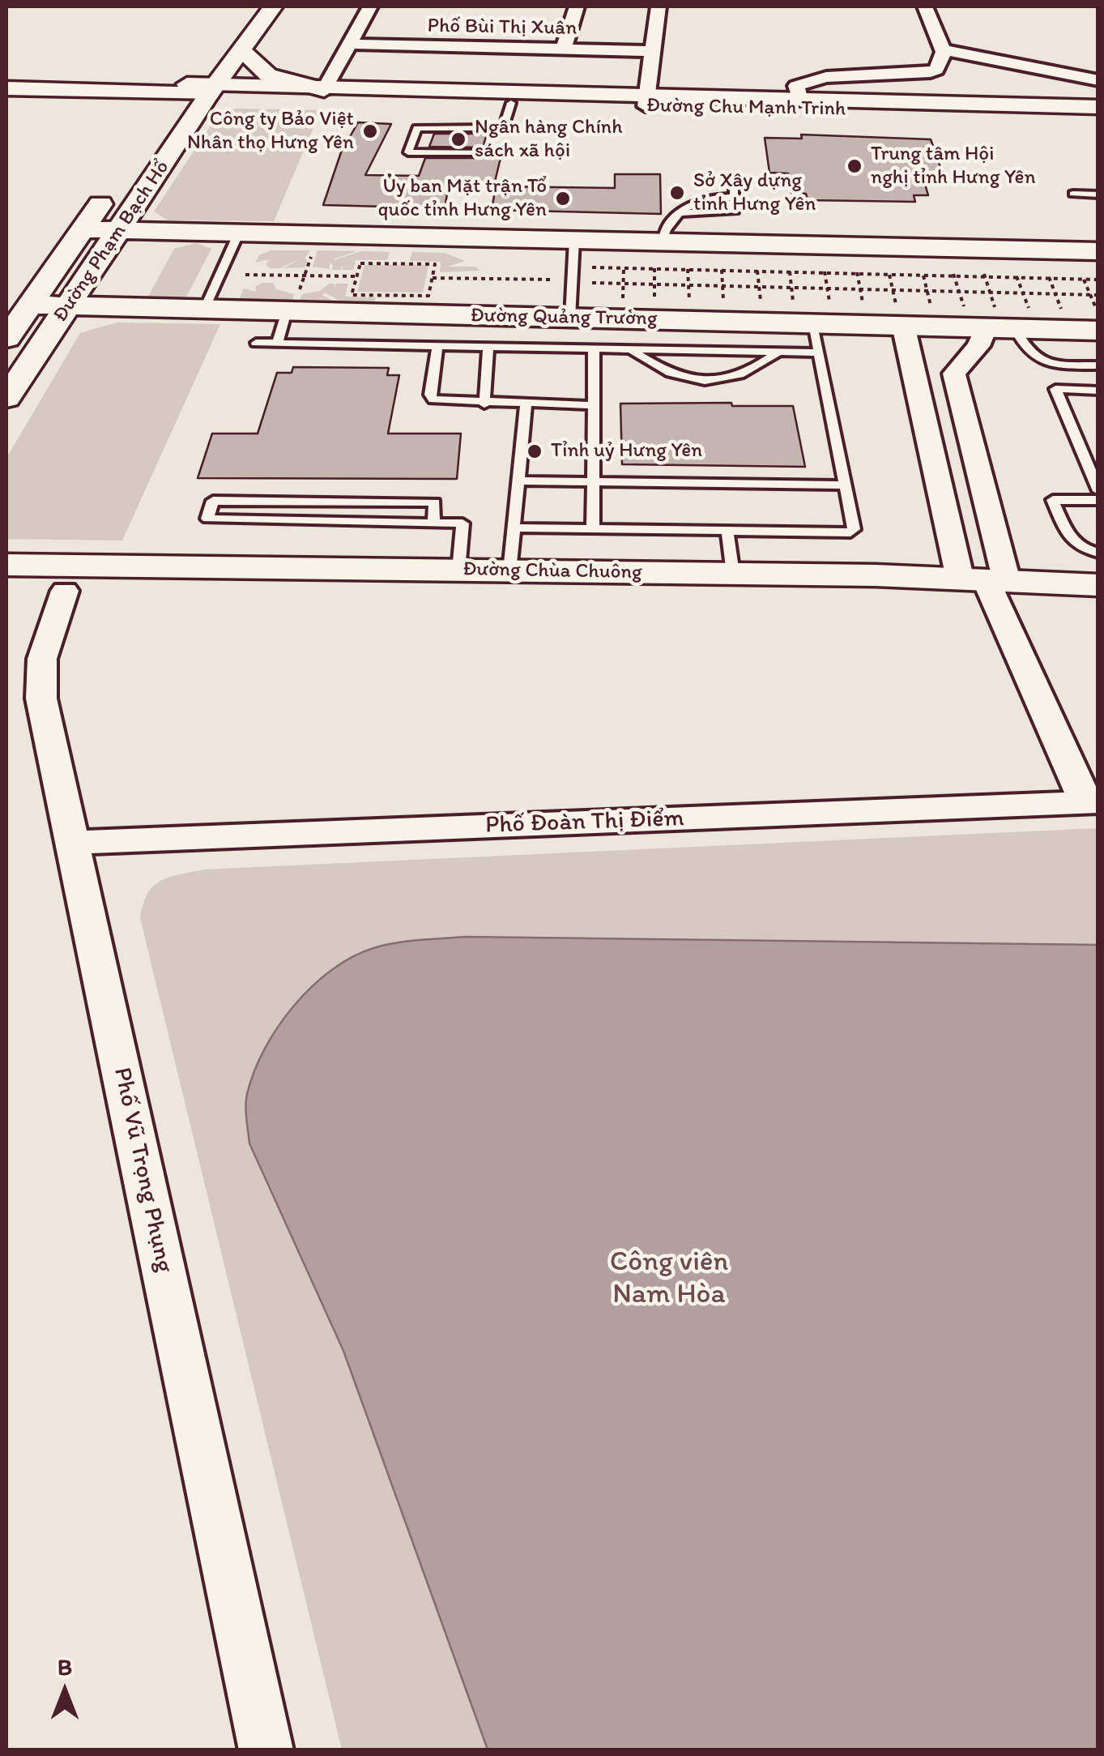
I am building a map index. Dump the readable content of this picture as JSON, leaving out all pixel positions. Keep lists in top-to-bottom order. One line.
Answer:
{"streets":{"main road":["Đường Chu Mạnh Trinh","Đường Phạm Bạch Hổ","Đường Quảng Trường","Đường Chùa Chuông"],"street":["Phố Bùi Thị Xuân","Phố Đoàn Thị Điểm","Phố Vũ Trọng Phụng"]},"crossings":[["Đường Chu Mạnh Trinh","Đường Phạm Bạch Hổ"],["Đường Phạm Bạch Hổ","Đường Quảng Trường"],["Đường Chùa Chuông","Phố Vũ Trọng Phụng"],["Phố Đoàn Thị Điểm","Phố Vũ Trọng Phụng"]],"parks":["Công viên Nam Hòa"],"places":["Công ty Bảo Việt Nhân thọ Hưng Yên","Ngân hàng Chính sách xã hội","Trung tâm Hội nghị tỉnh Hưng Yên","Sở Xây dựng tỉnh Hưng Yên","Ủy ban Mặt trận Tổ quốc tỉnh Hưng Yên","Tỉnh uỷ Hưng Yên"],"north":"top"}
